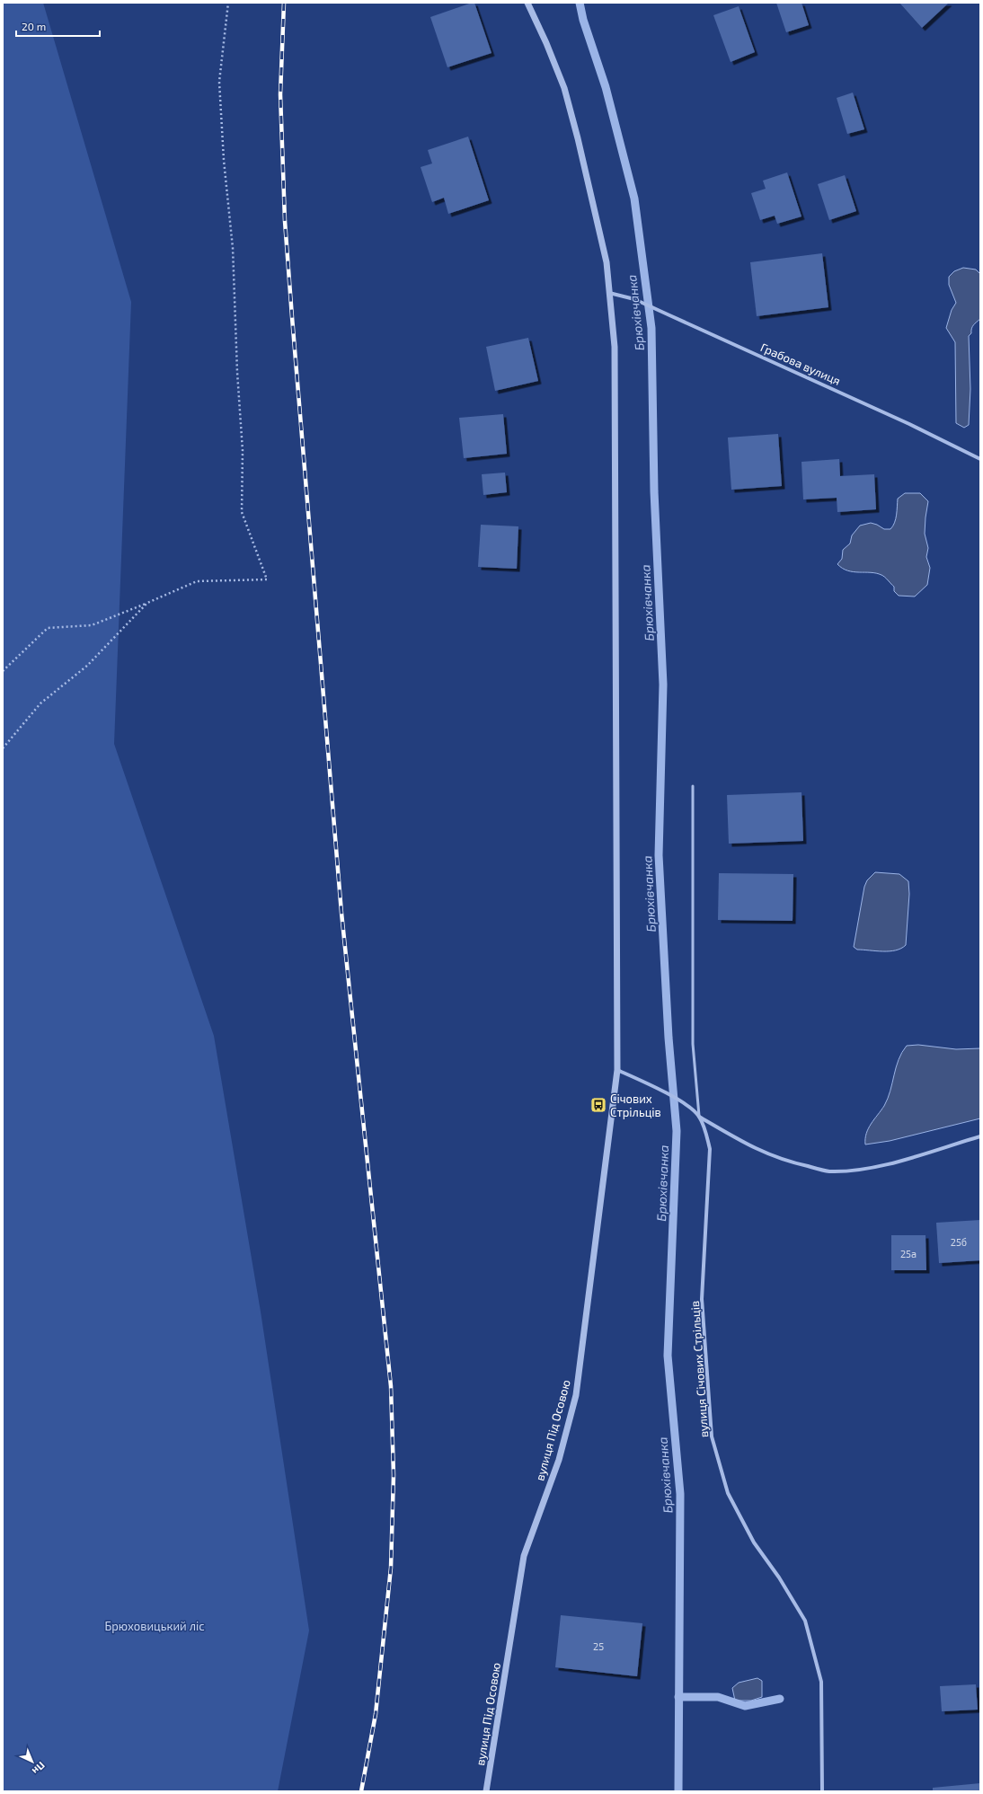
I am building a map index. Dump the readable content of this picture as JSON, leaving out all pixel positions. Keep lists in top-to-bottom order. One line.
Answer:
{"streets":{"street":["Грабова вулиця","вулиця Січових Стрільців","вулиця Під Осовою"]},"crossings":[["Грабова вулиця","вулиця Під Осовою"],["вулиця Січових Стрільців","вулиця Під Осовою"]],"water":["Брюхівчанка"],"parks":["Брюховицький ліс"],"places":{"bus stop":["Січових Стрільців"]},"house_numbers":["25б","25а","25"],"scale_bar":"20 m","north":"bottom right"}
